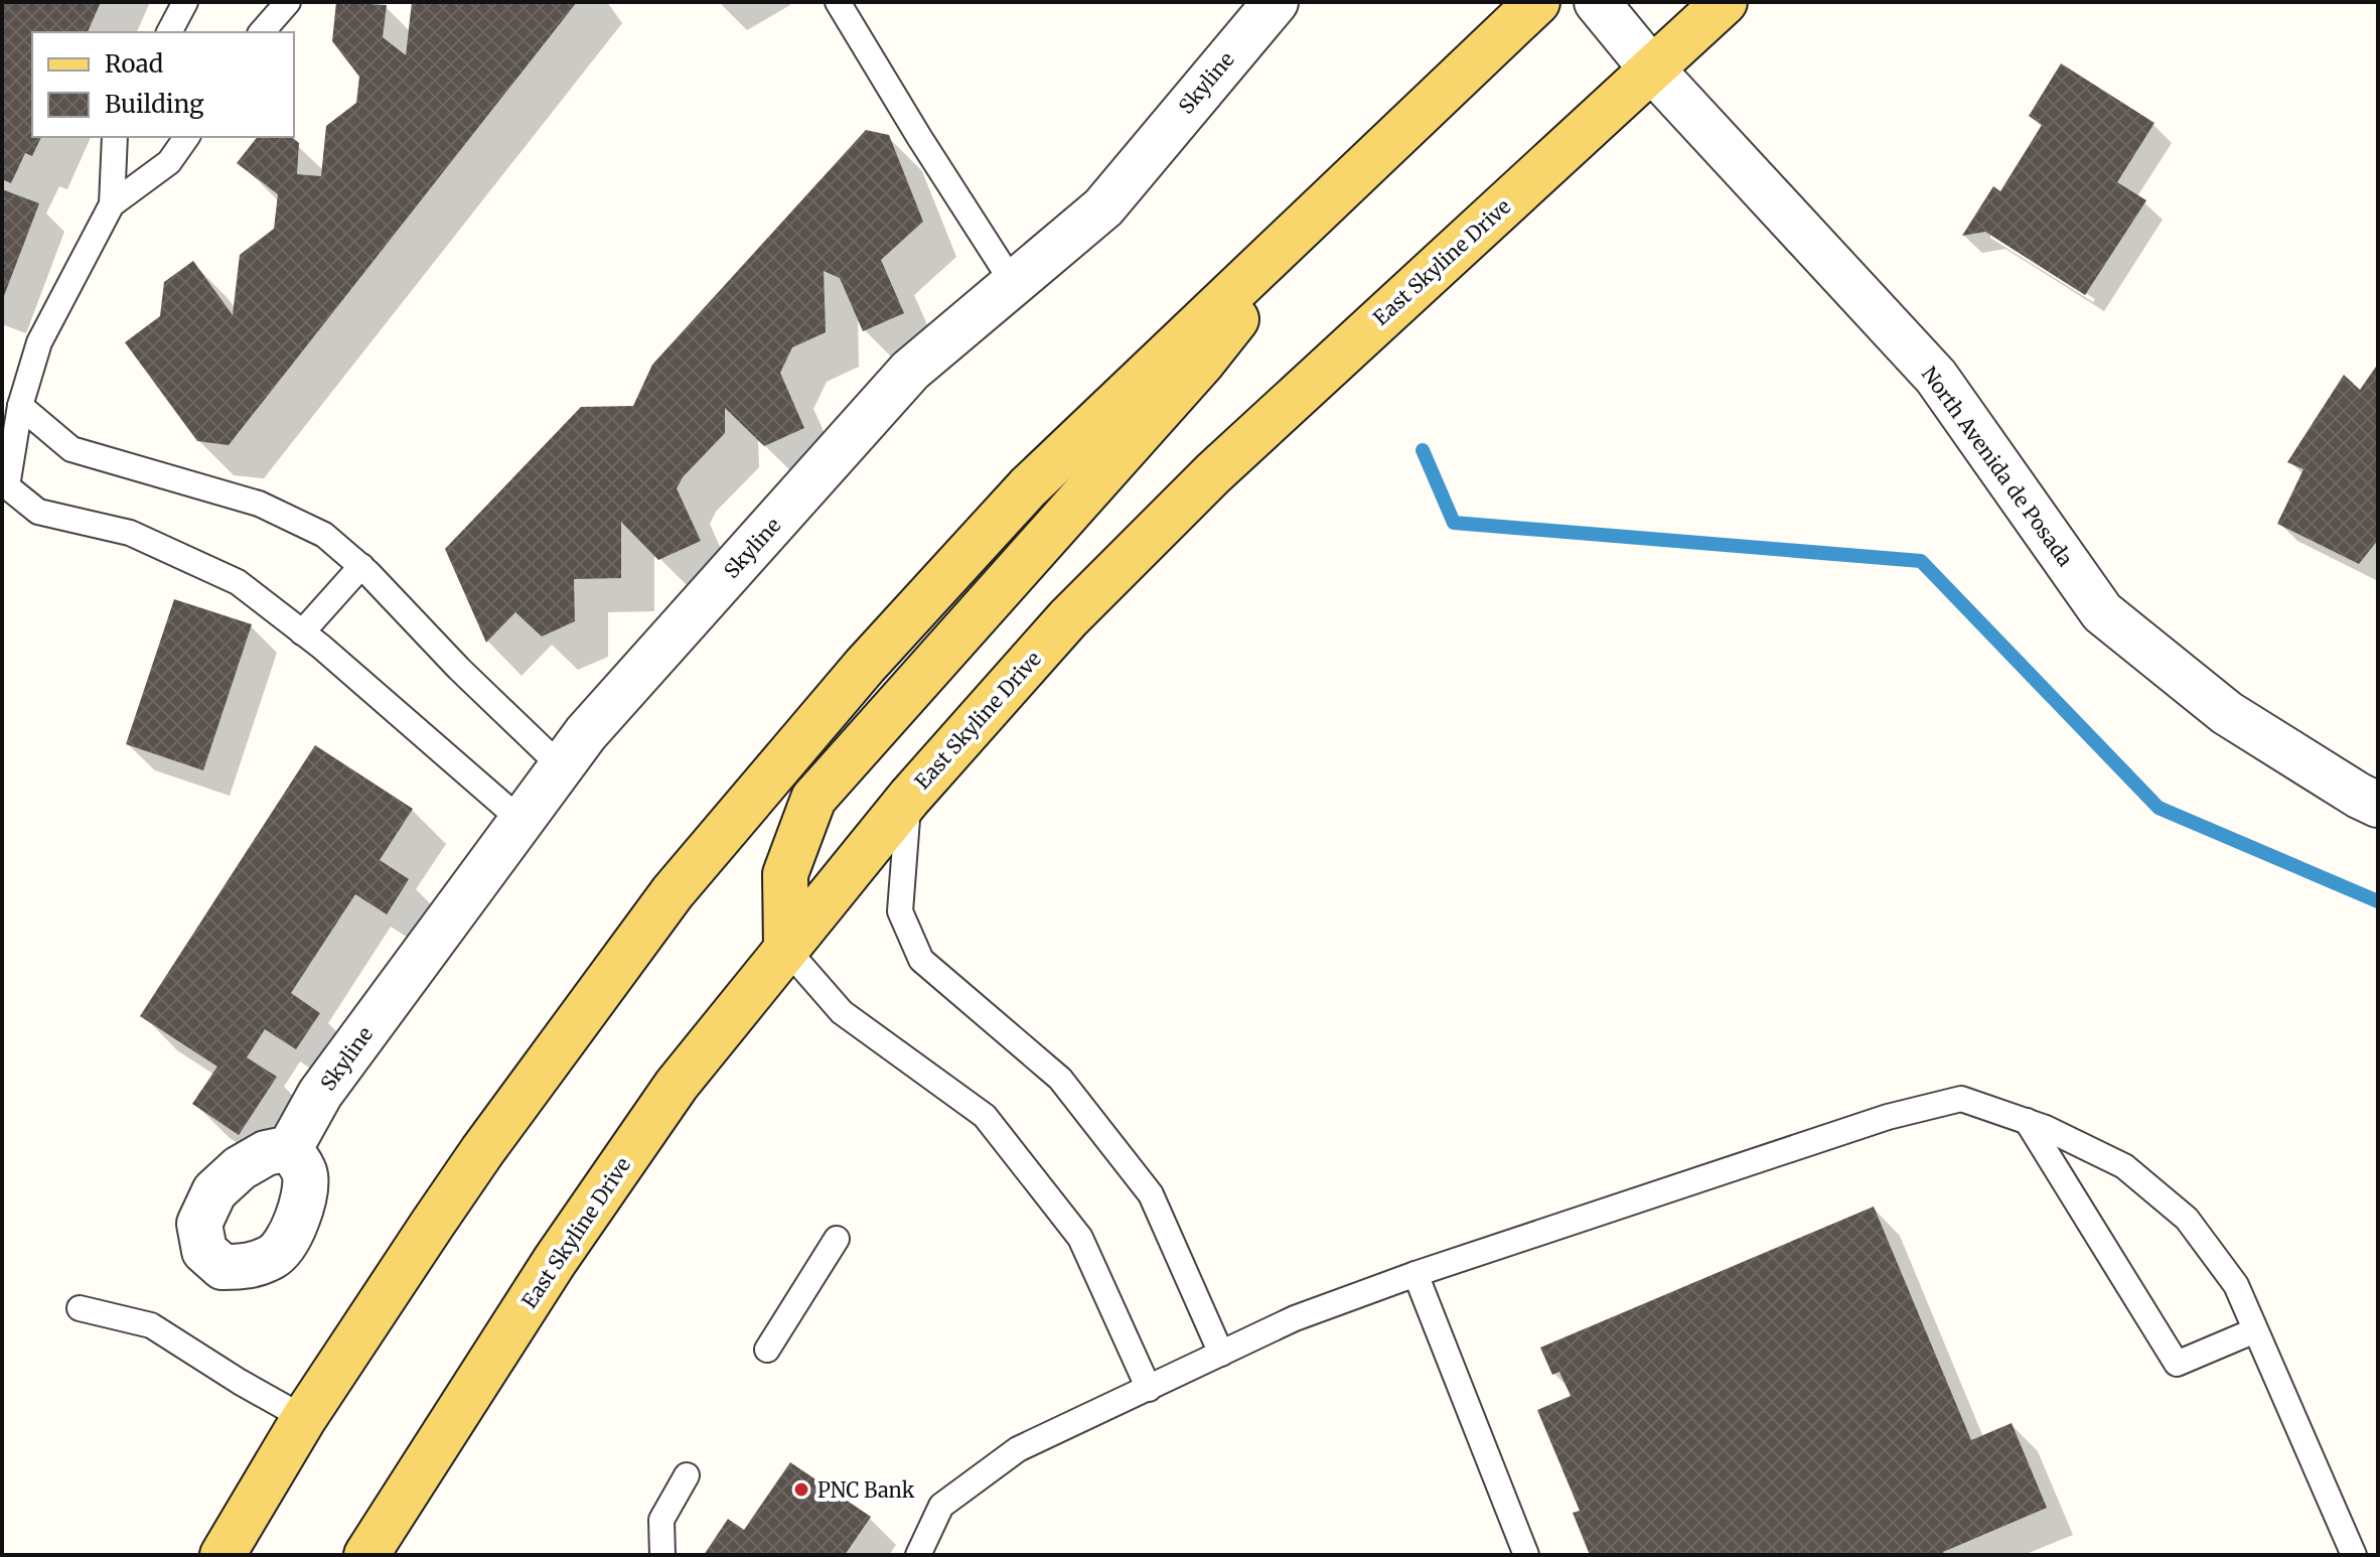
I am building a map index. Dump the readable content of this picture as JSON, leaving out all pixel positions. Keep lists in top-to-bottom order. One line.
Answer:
{"streets":{"main road":["East Skyline Drive"],"street":["Skyline","North Avenida de Posada"]},"crossings":[["East Skyline Drive","North Avenida de Posada"]],"places":["PNC Bank"],"legend":["Road","Building"]}
